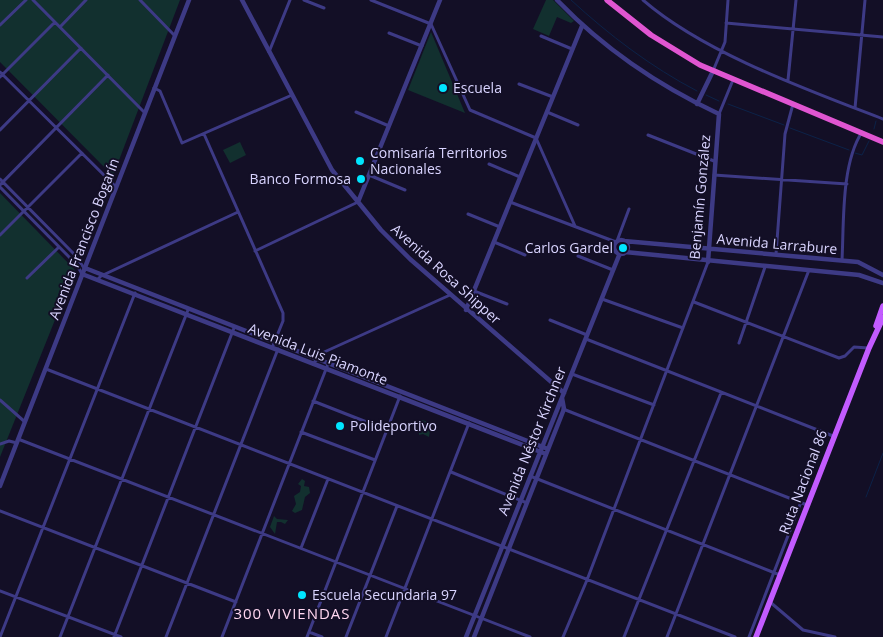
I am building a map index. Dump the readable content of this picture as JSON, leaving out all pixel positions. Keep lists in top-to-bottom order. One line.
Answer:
{"streets":{"main road":["Ruta Nacional 86"],"street":["Benjamín González","Avenida Francisco Bogarín","Avenida Larrabure","Avenida Rosa Shipper","Avenida Luis Piamonte","Avenida Néstor Kirchner"]},"crossings":[["Benjamín González","Avenida Larrabure"],["Avenida Francisco Bogarín","Avenida Luis Piamonte"],["Avenida Larrabure","Avenida Néstor Kirchner"],["Avenida Rosa Shipper","Avenida Néstor Kirchner"],["Avenida Luis Piamonte","Avenida Néstor Kirchner"]],"districts":["300 VIVIENDAS"],"places":["Escuela","Comisaría Territorios Nacionales","Banco Formosa","Carlos Gardel","Polideportivo","Escuela Secundaria 97"]}
